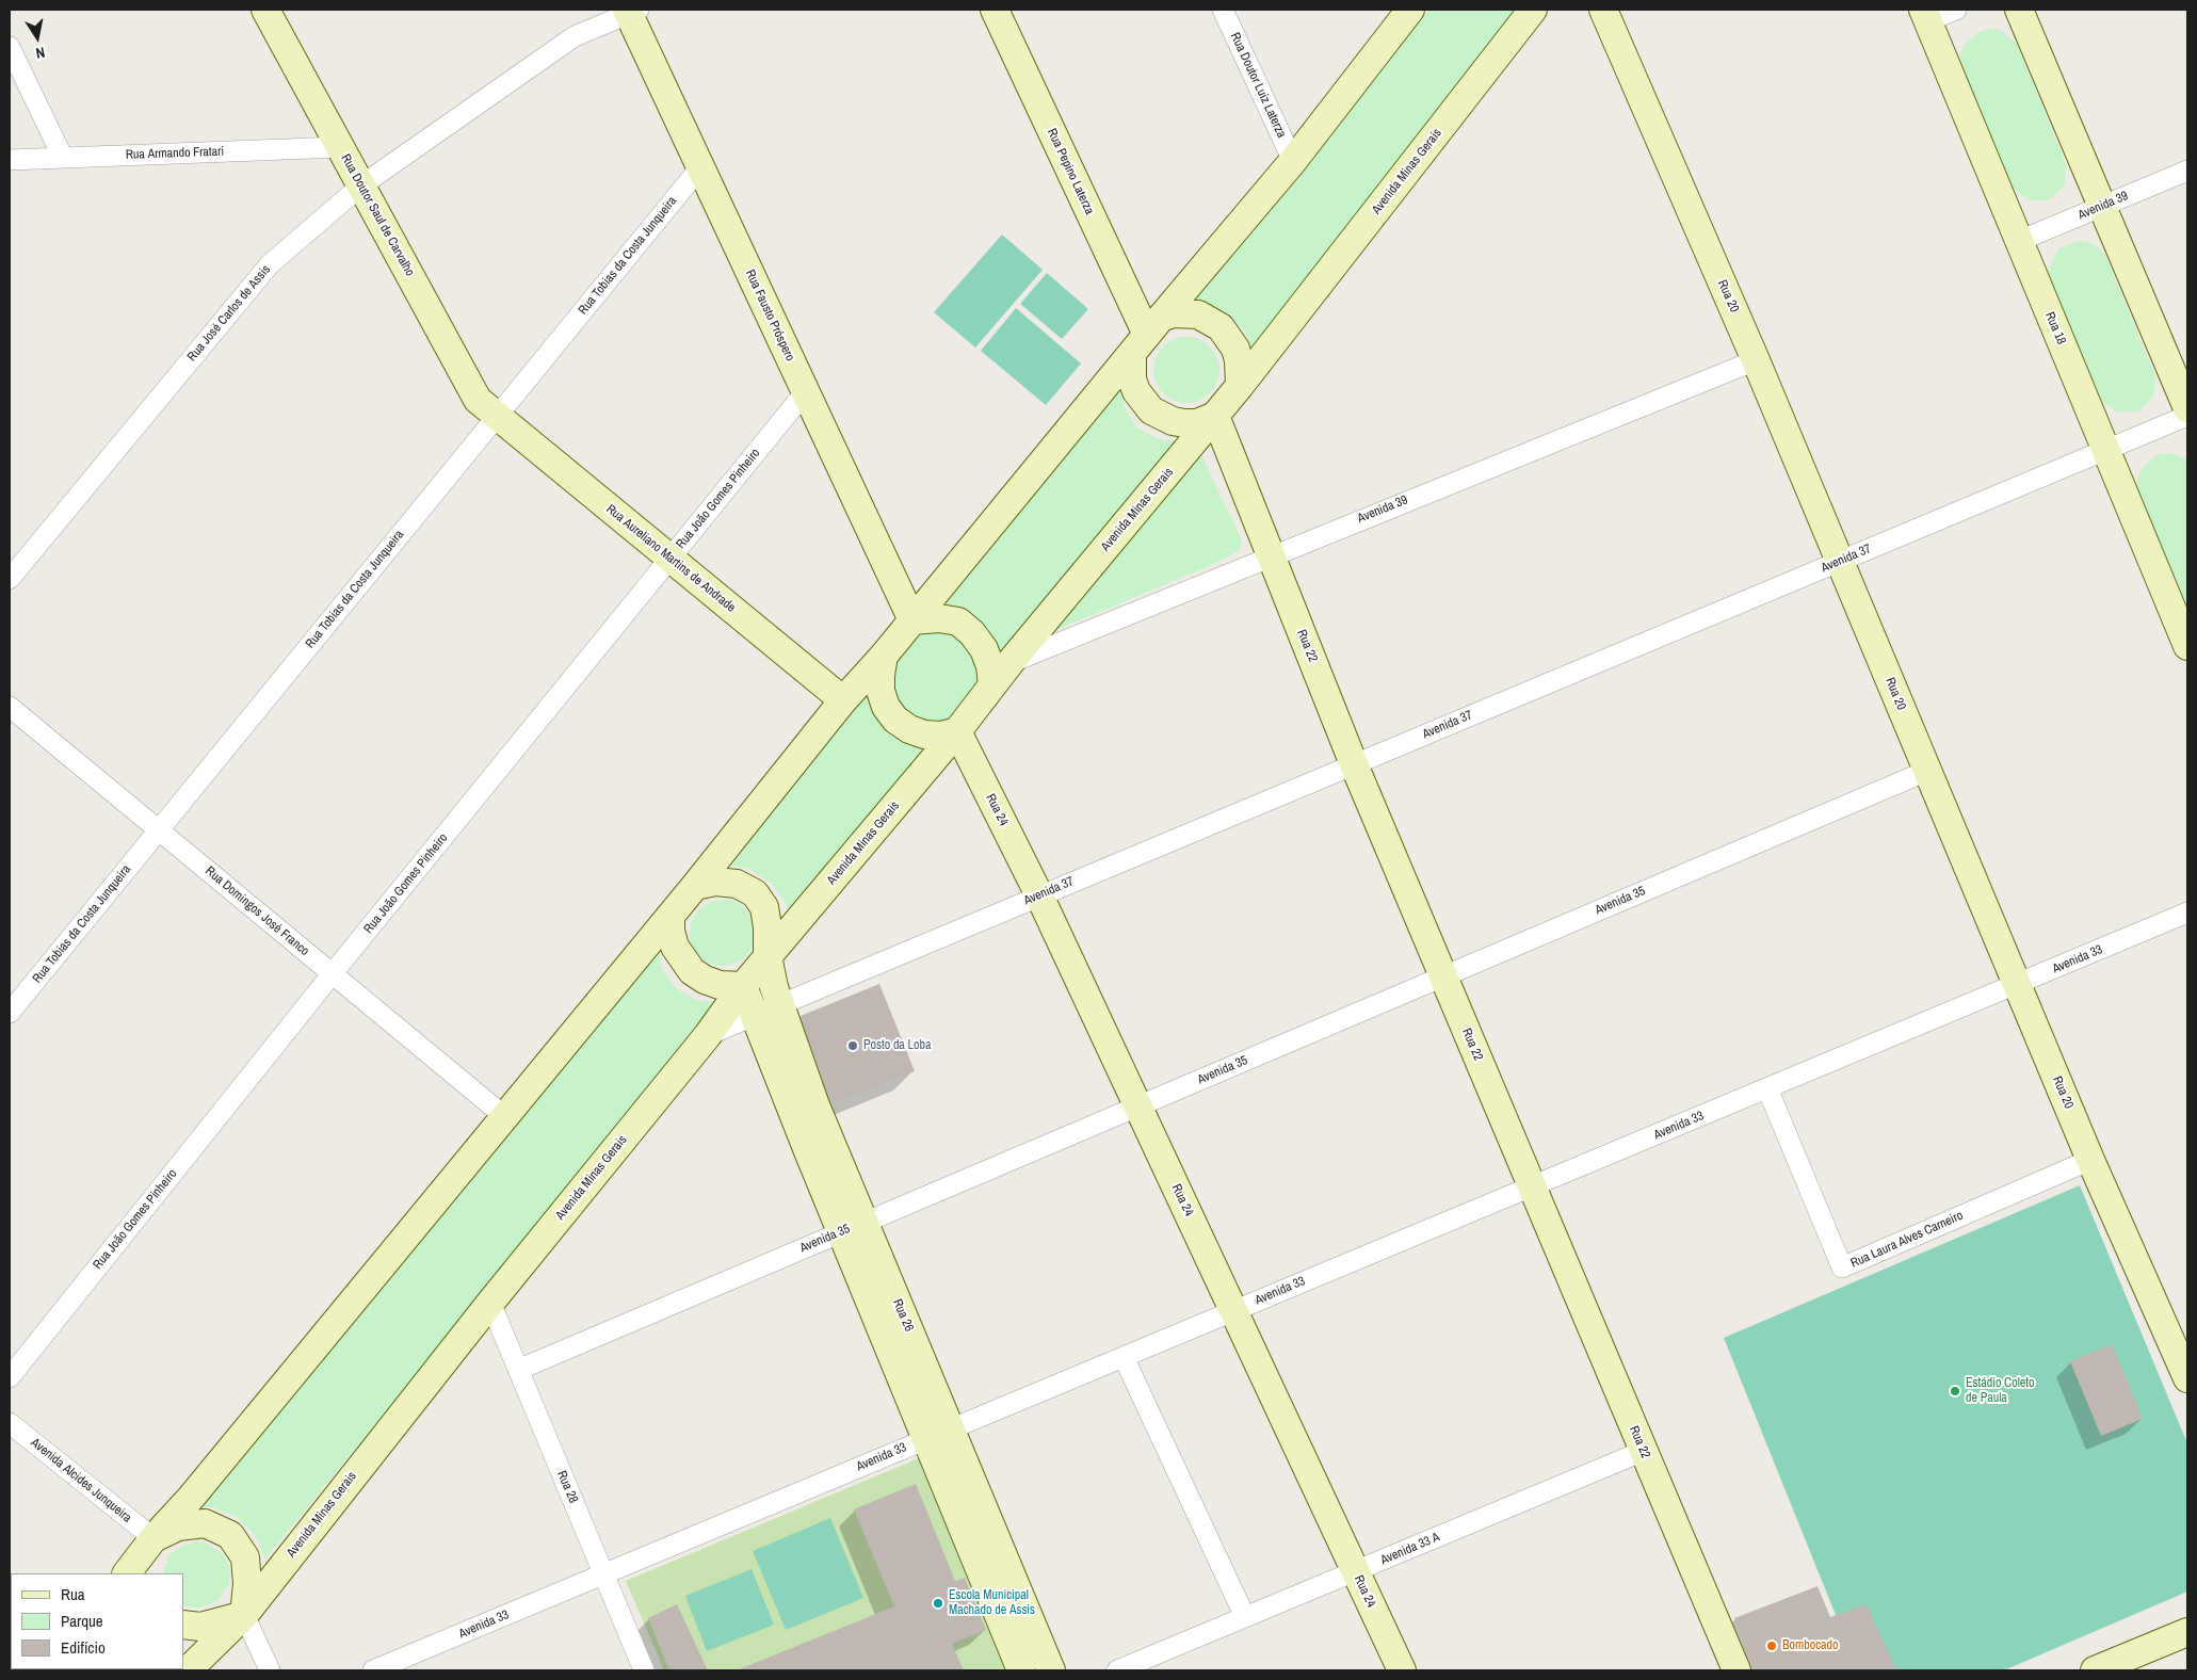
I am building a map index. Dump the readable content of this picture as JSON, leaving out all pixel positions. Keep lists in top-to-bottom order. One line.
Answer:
{"streets":{"street":["Rua Doutor Luiz Laterza","Rua Armando Fratari","Rua Pepino Laterza","Avenida Minas Gerais","Avenida 39","Rua Doutor Saul de Carvalho","Rua Tobias da Costa Junqueira","Rua 20","Rua José Carlos de Assis","Rua Fausto Próspero","Rua 18","Rua João Gomes Pinheiro","Rua Aureliano Martins de Andrade","Avenida 37","Rua 22","Rua 24","Avenida 35","Rua Domingos José Franco","Avenida 33","Rua Laura Alves Carneiro","Rua 26","Avenida Alcides Junqueira","Rua 28","Avenida 33 A"]},"crossings":[["Rua Armando Fratari","Rua Doutor Saul de Carvalho"],["Rua Pepino Laterza","Avenida Minas Gerais"],["Rua Pepino Laterza","Rua 22"],["Avenida Minas Gerais","Avenida 39"],["Avenida Minas Gerais","Rua Fausto Próspero"],["Avenida Minas Gerais","Avenida 37"],["Avenida Minas Gerais","Rua 22"],["Avenida Minas Gerais","Rua 24"],["Avenida Minas Gerais","Rua 26"],["Avenida Minas Gerais","Rua 28"],["Avenida 39","Rua 20"],["Avenida 39","Rua 18"],["Avenida 39","Rua 22"],["Rua Doutor Saul de Carvalho","Rua Tobias da Costa Junqueira"],["Rua Doutor Saul de Carvalho","Rua José Carlos de Assis"],["Rua Doutor Saul de Carvalho","Rua Aureliano Martins de Andrade"],["Rua Tobias da Costa Junqueira","Rua Fausto Próspero"],["Rua Tobias da Costa Junqueira","Rua Aureliano Martins de Andrade"],["Rua Tobias da Costa Junqueira","Rua Domingos José Franco"],["Rua 20","Avenida 37"],["Rua 20","Avenida 35"],["Rua 20","Avenida 33"],["Rua 20","Rua Laura Alves Carneiro"],["Rua José Carlos de Assis","Rua Fausto Próspero"],["Rua Fausto Próspero","Rua João Gomes Pinheiro"],["Rua Fausto Próspero","Rua 24"],["Rua 18","Avenida 37"],["Rua João Gomes Pinheiro","Rua Aureliano Martins de Andrade"],["Rua João Gomes Pinheiro","Rua Domingos José Franco"],["Avenida 37","Rua 22"],["Avenida 37","Rua 24"],["Avenida 37","Rua 26"],["Rua 22","Avenida 35"],["Rua 22","Avenida 33"],["Rua 22","Avenida 33 A"],["Rua 24","Avenida 35"],["Rua 24","Avenida 33"],["Rua 24","Avenida 33 A"],["Avenida 35","Rua 26"],["Avenida 35","Rua 28"],["Avenida 33","Rua Laura Alves Carneiro"],["Avenida 33","Rua 26"],["Avenida 33","Rua 28"]],"places":["Posto da Loba","Estádio Coleto de Paula","Escola Municipal Machado de Assis","Bombocado"],"legend":["Rua","Parque","Edifício"],"north":"bottom"}
